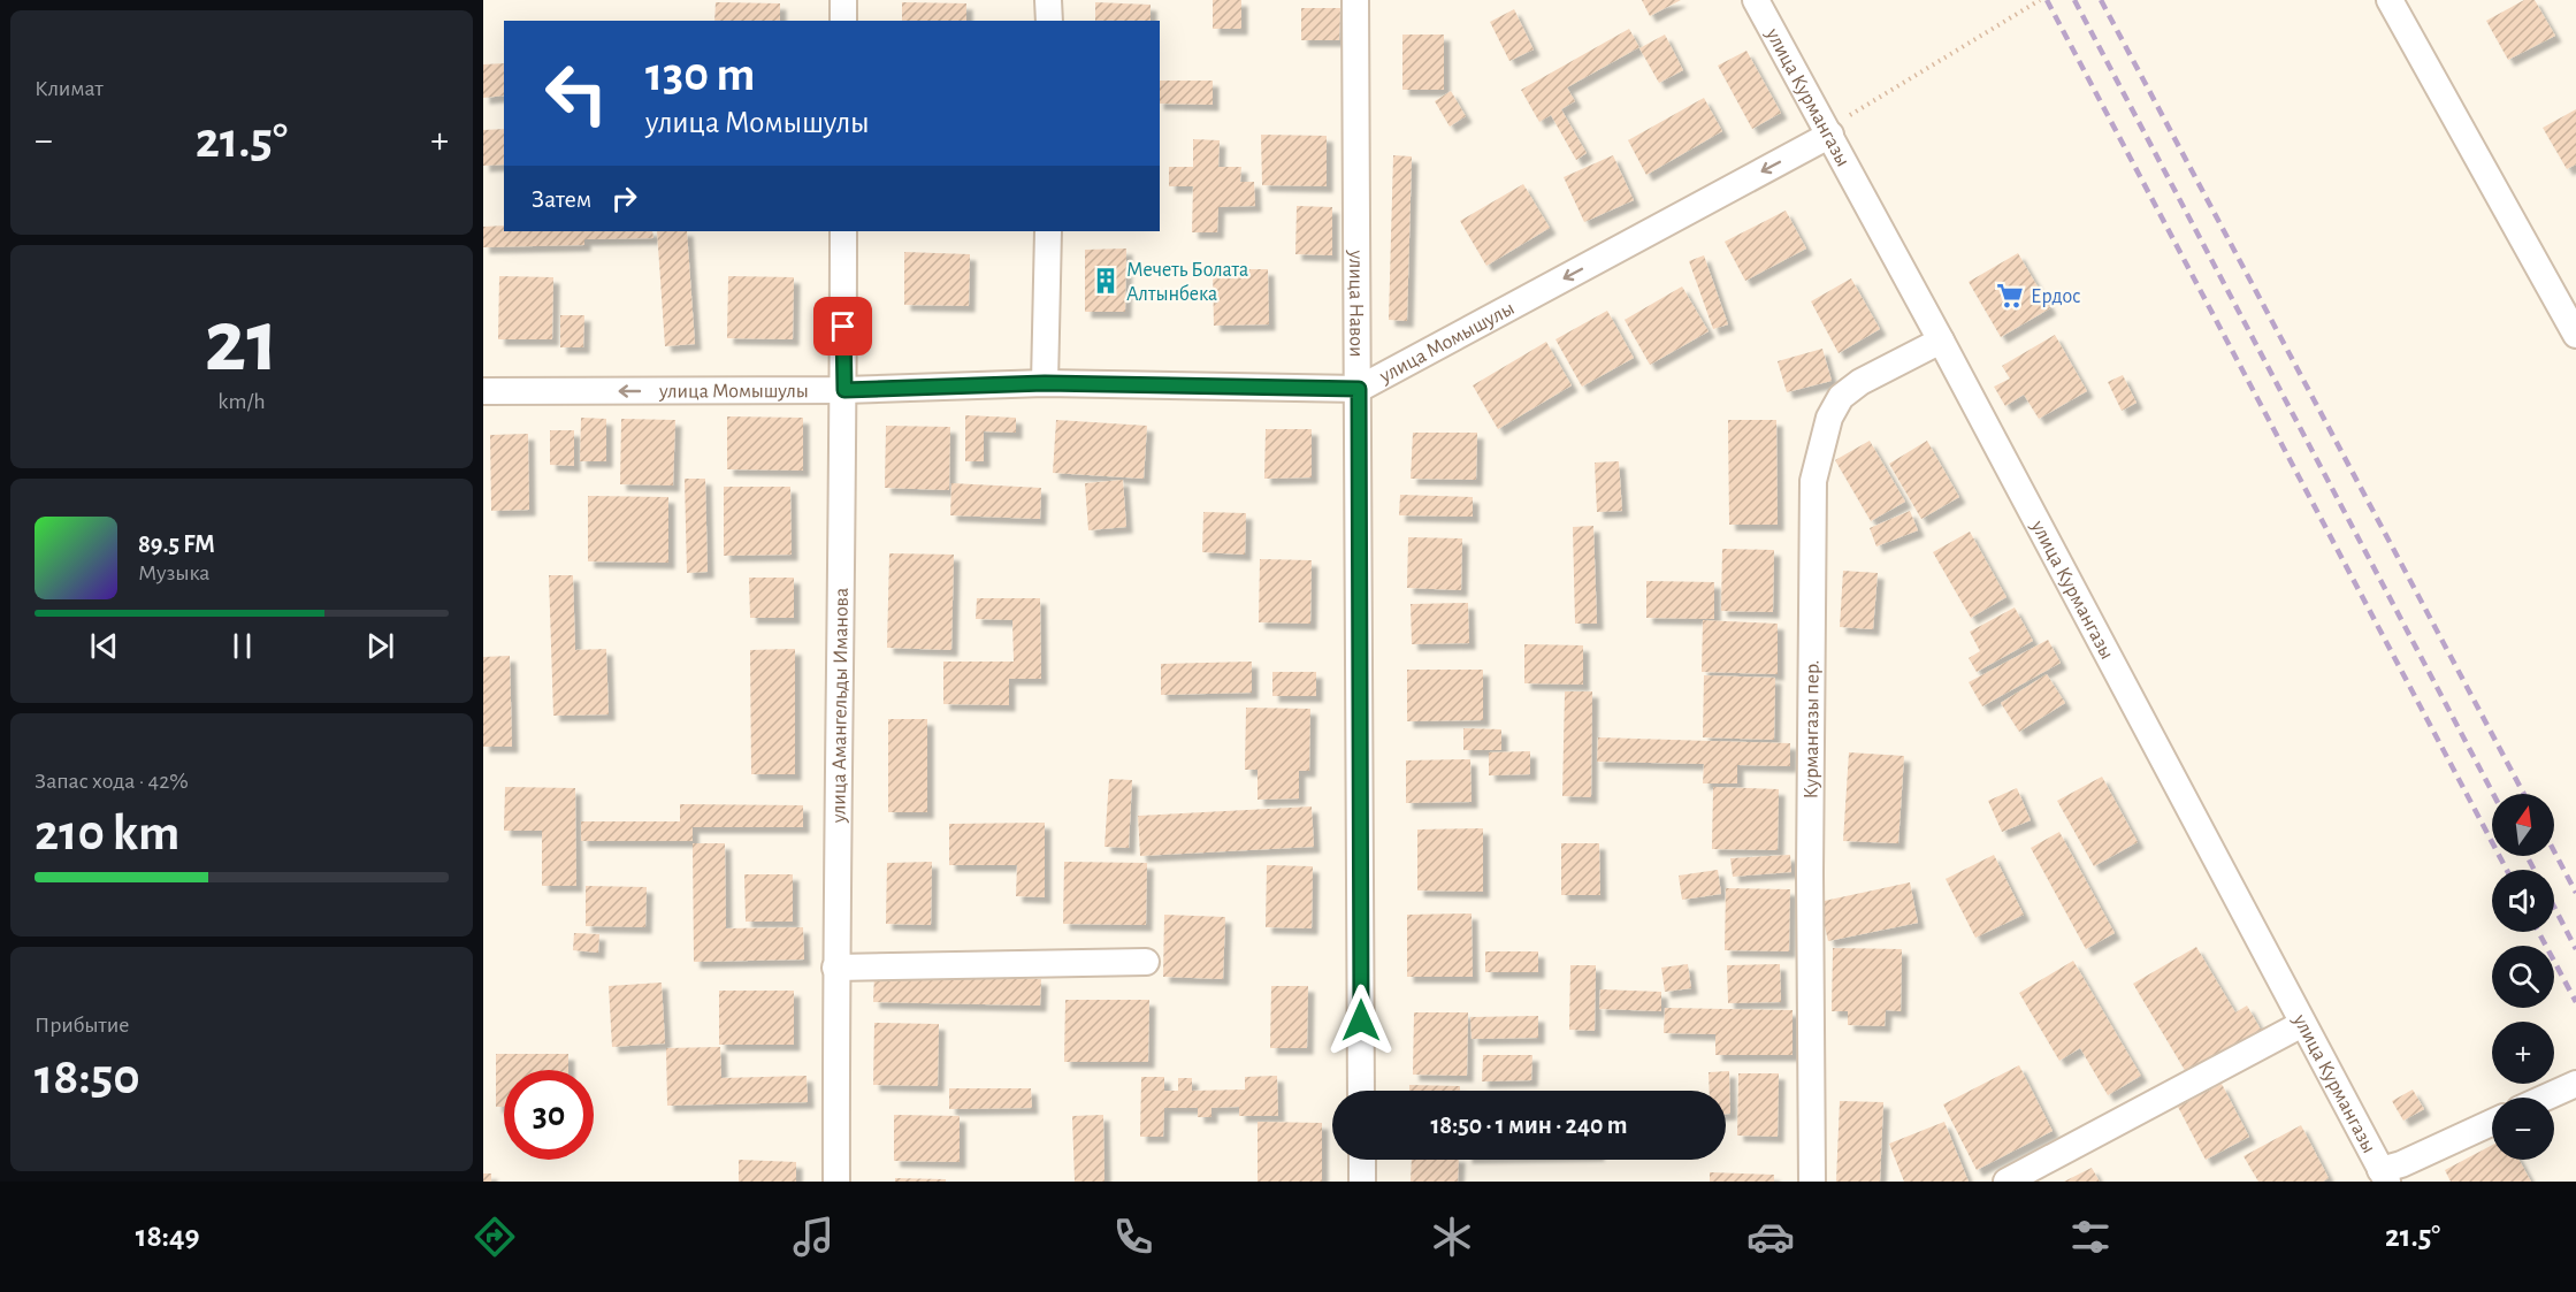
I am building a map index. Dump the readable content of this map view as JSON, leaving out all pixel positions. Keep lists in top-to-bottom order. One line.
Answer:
{"streets":{"street":["улица Курмангазы","улица Навои","улица Момышулы","улица Амангельды Иманова","Курмангазы пер."]},"crossings":[["улица Курмангазы","улица Момышулы"],["улица Курмангазы","Курмангазы пер."],["улица Навои","улица Момышулы"],["улица Момышулы","улица Амангельды Иманова"]],"one_way":["улица Момышулы"],"places":{"building":["Мечеть Болата Алтынбека"],"supermarket":["Ердос"]},"north":"top","page":{"tile":["Климат",["21","km/h"],["Запас хода · 42%","210 km"],["Прибытие","18:50"]],"turn":["130 m","улица Момышулы"],"heat":["−","21.5°","+"],"then":"Затем","song":["89.5 FM","Музыка"],"map_buttons":["+","−"],"limit":"30","trip":"18:50 · 1 мин · 240 m","tabs":["18:49","21.5°"]}}
